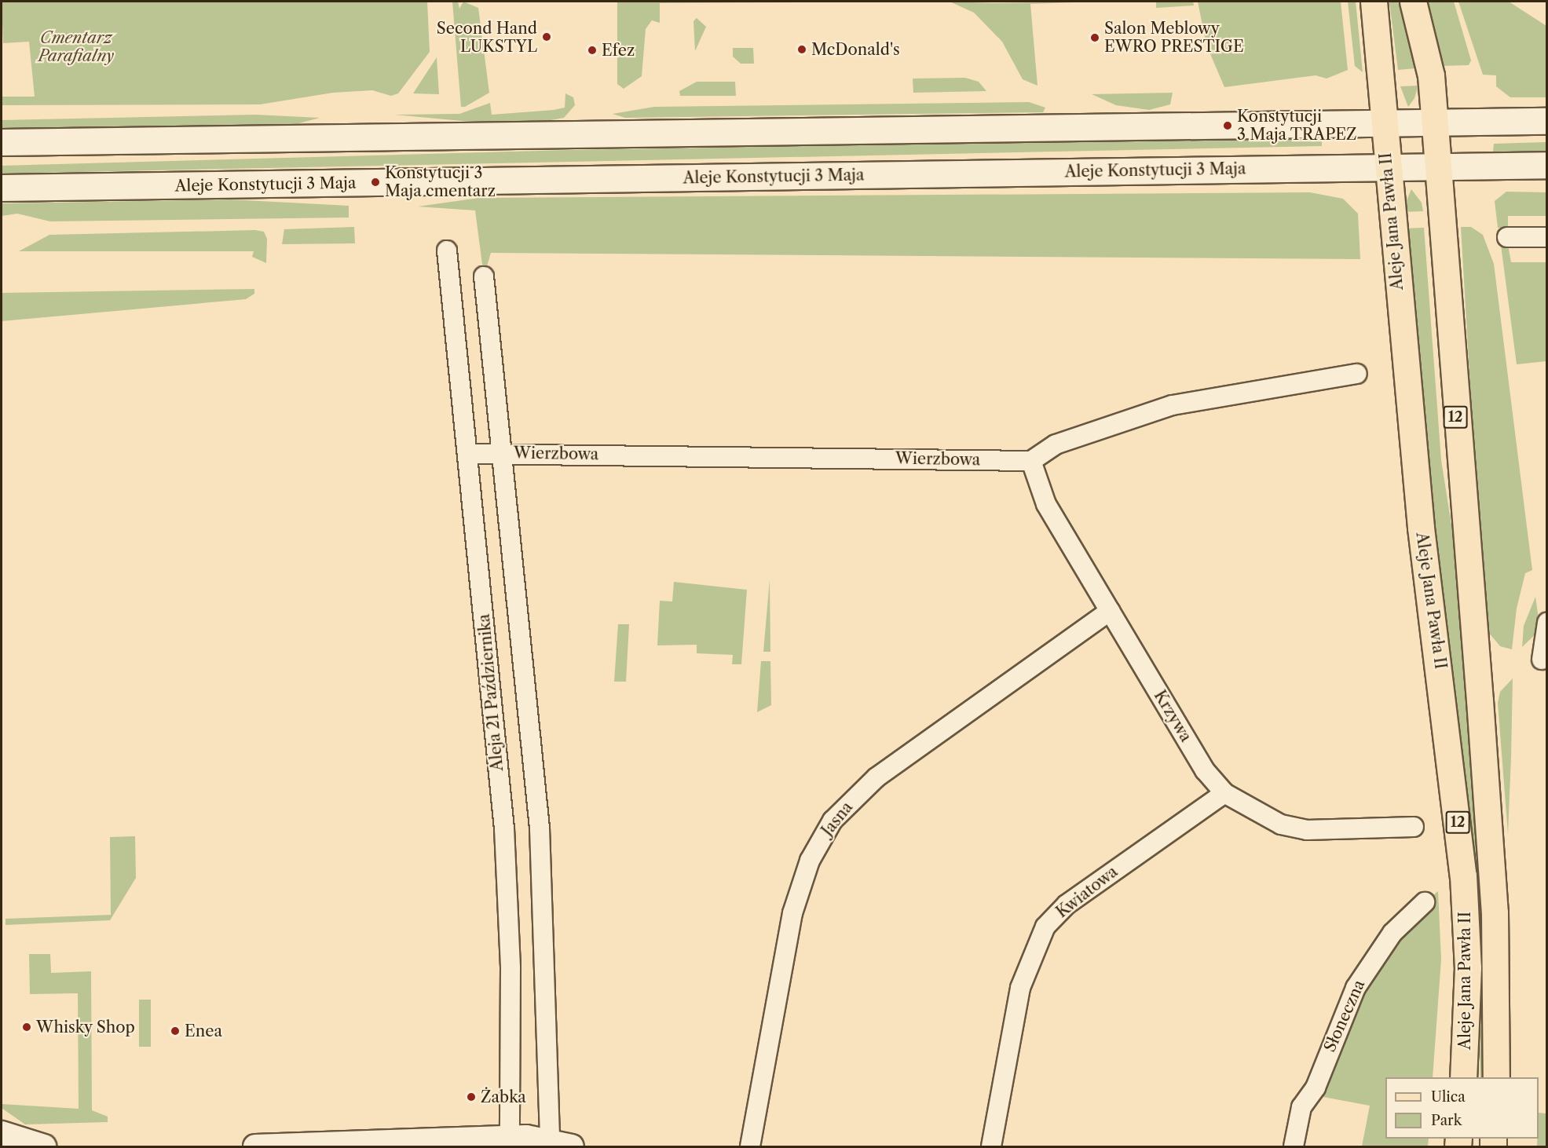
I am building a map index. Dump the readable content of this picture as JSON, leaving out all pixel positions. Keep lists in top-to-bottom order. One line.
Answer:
{"streets":{"main road":["Aleje Konstytucji 3 Maja","Aleje Jana Pawła II","12"],"street":["Wierzbowa","Aleja 21 Października","Krzywa","Jasna","Kwiatowa","Słoneczna"]},"crossings":[["Aleje Konstytucji 3 Maja","Aleje Jana Pawła II"],["Aleje Jana Pawła II","12"],["Wierzbowa","Aleja 21 Października"],["Wierzbowa","Krzywa"],["Krzywa","Jasna"],["Krzywa","Kwiatowa"]],"parks":["Cmentarz Parafialny"],"places":["Second Hand LUKSTYL","Salon Meblowy EWRO PRESTIGE","McDonald's","Efez","Konstytucji 3 Maja TRAPEZ","Konstytucji 3 Maja cmentarz","Whisky Shop","Enea","Żabka"],"legend":["Ulica","Park"]}
